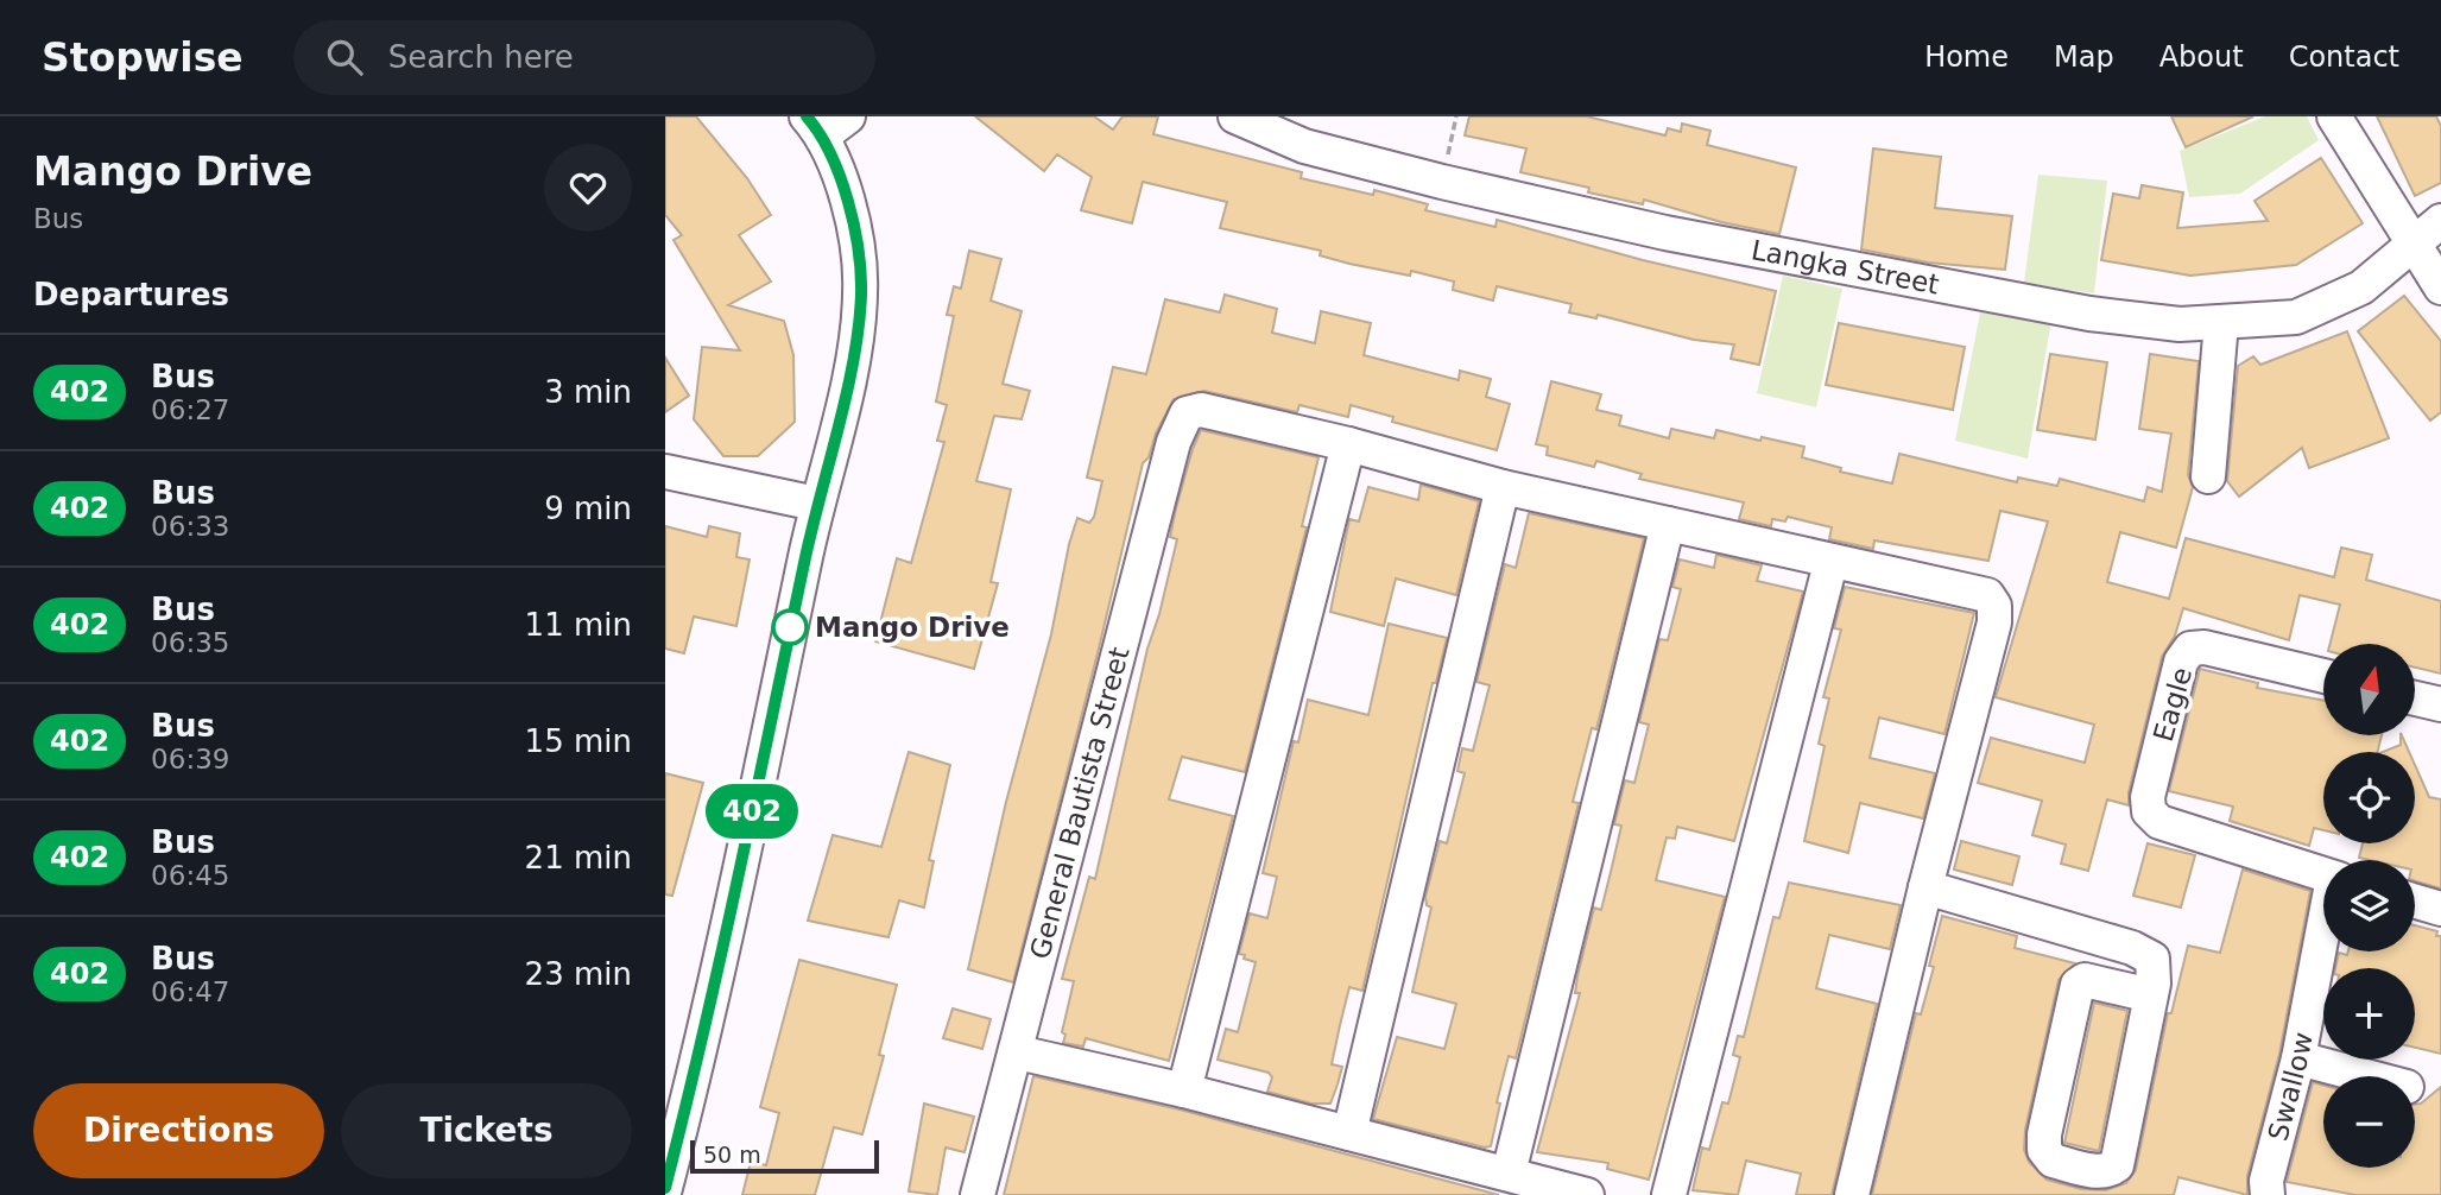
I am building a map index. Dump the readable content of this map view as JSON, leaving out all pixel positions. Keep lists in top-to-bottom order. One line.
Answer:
{"streets":{"street":["Langka Street","Eagle","General Bautista Street","Swallow"]},"places":["Mango Drive"],"lines":["bus line 402"],"scale_bar":"50 m","north":"top","page":{"header":"Stopwise","search":"Search here","nav":["Home","Map","About","Contact"],"heading":[["Mango Drive","Bus"],"Departures"],"on_map":"402","list":[{"mark":"402","name":"Bus","note":"06:27","value":"3 min"},{"mark":"402","name":"Bus","note":"06:33","value":"9 min"},{"mark":"402","name":"Bus","note":"06:35","value":"11 min"},{"mark":"402","name":"Bus","note":"06:39","value":"15 min"},{"mark":"402","name":"Bus","note":"06:45","value":"21 min"},{"mark":"402","name":"Bus","note":"06:47","value":"23 min"}],"map_buttons":["+","−"],"buttons":["Directions","Tickets"],"scale":"50 m"}}
